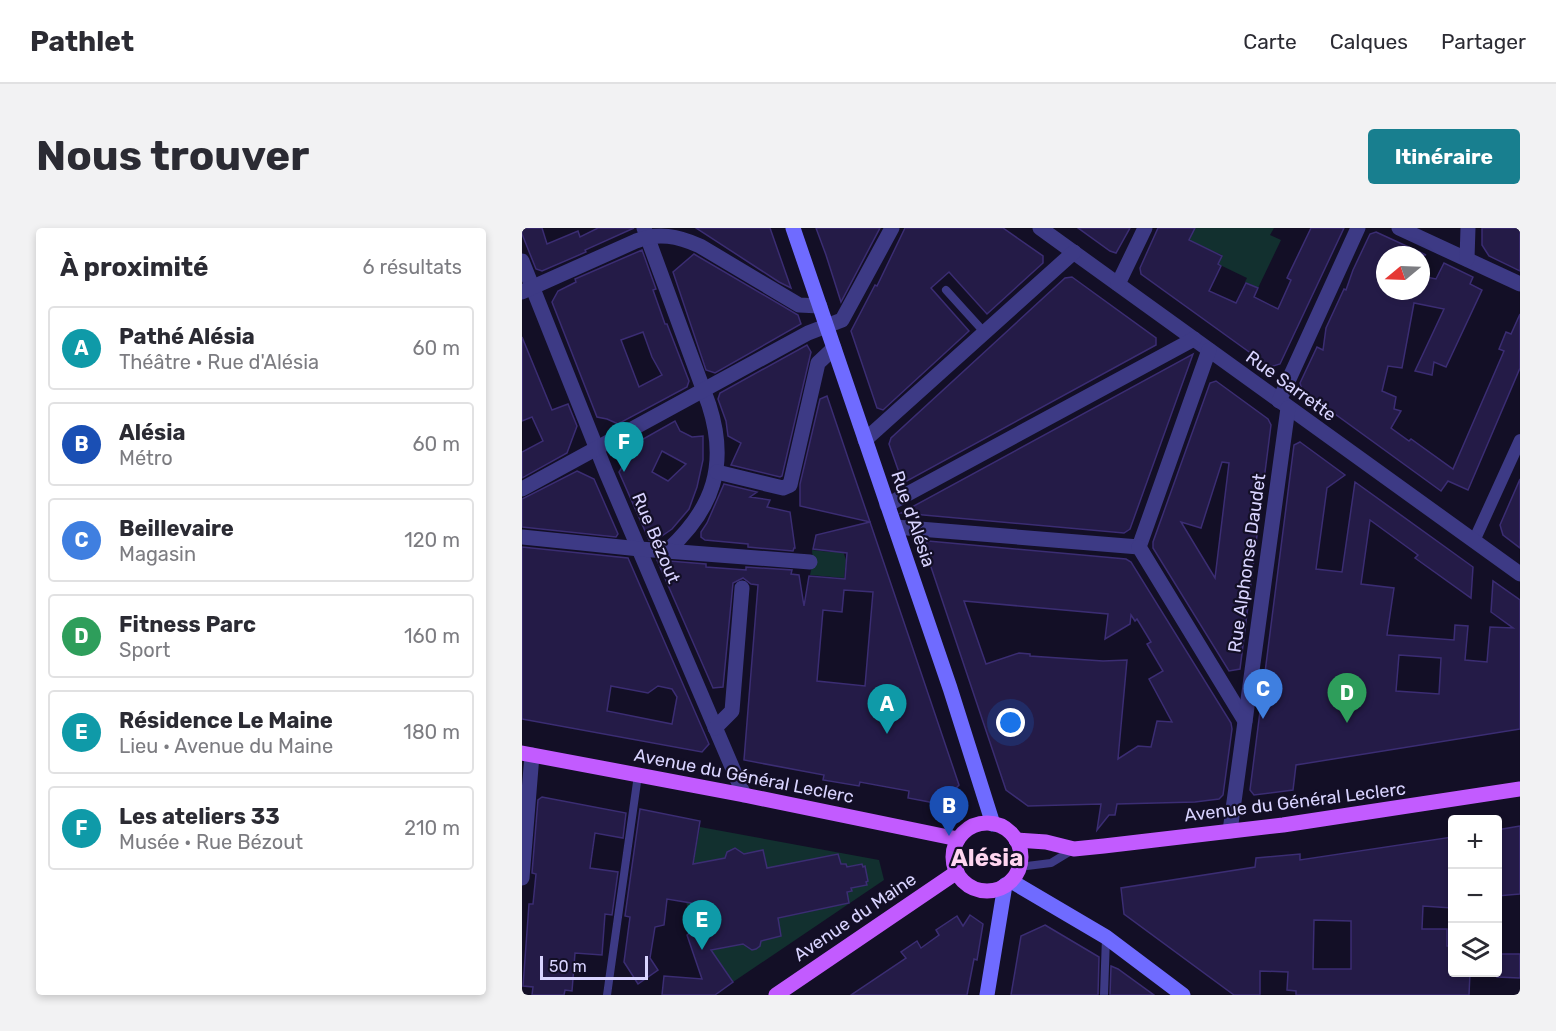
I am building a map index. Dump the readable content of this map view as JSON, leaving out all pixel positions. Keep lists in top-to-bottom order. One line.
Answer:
{"streets":{"main road":["Rue d'Alésia","Avenue du Général Leclerc","Avenue du Maine"],"street":["Rue Sarrette","Rue Bézout","Rue Alphonse Daudet"]},"crossings":[["Rue Sarrette","Rue Alphonse Daudet"],["Rue d'Alésia","Avenue du Général Leclerc"],["Rue d'Alésia","Avenue du Maine"],["Rue Bézout","Avenue du Général Leclerc"],["Rue Alphonse Daudet","Avenue du Général Leclerc"],["Avenue du Général Leclerc","Avenue du Maine"]],"districts":["Alésia"],"scale_bar":"50 m","north":"left","page":{"header":"Pathlet","nav":["Carte","Calques","Partager"],"buttons":"Itinéraire","title":"Nous trouver","heading":["À proximité","6 résultats"],"list":[{"mark":"A","name":"Pathé Alésia","note":"Théâtre · Rue d'Alésia","value":"60 m"},{"mark":"B","name":"Alésia","note":"Métro","value":"60 m"},{"mark":"C","name":"Beillevaire","note":"Magasin","value":"120 m"},{"mark":"D","name":"Fitness Parc","note":"Sport","value":"160 m"},{"mark":"E","name":"Résidence Le Maine","note":"Lieu · Avenue du Maine","value":"180 m"},{"mark":"F","name":"Les ateliers 33","note":"Musée · Rue Bézout","value":"210 m"}],"pins":["F","C","D","A","B","E"],"map_buttons":["+","−"],"scale":"50 m"}}
